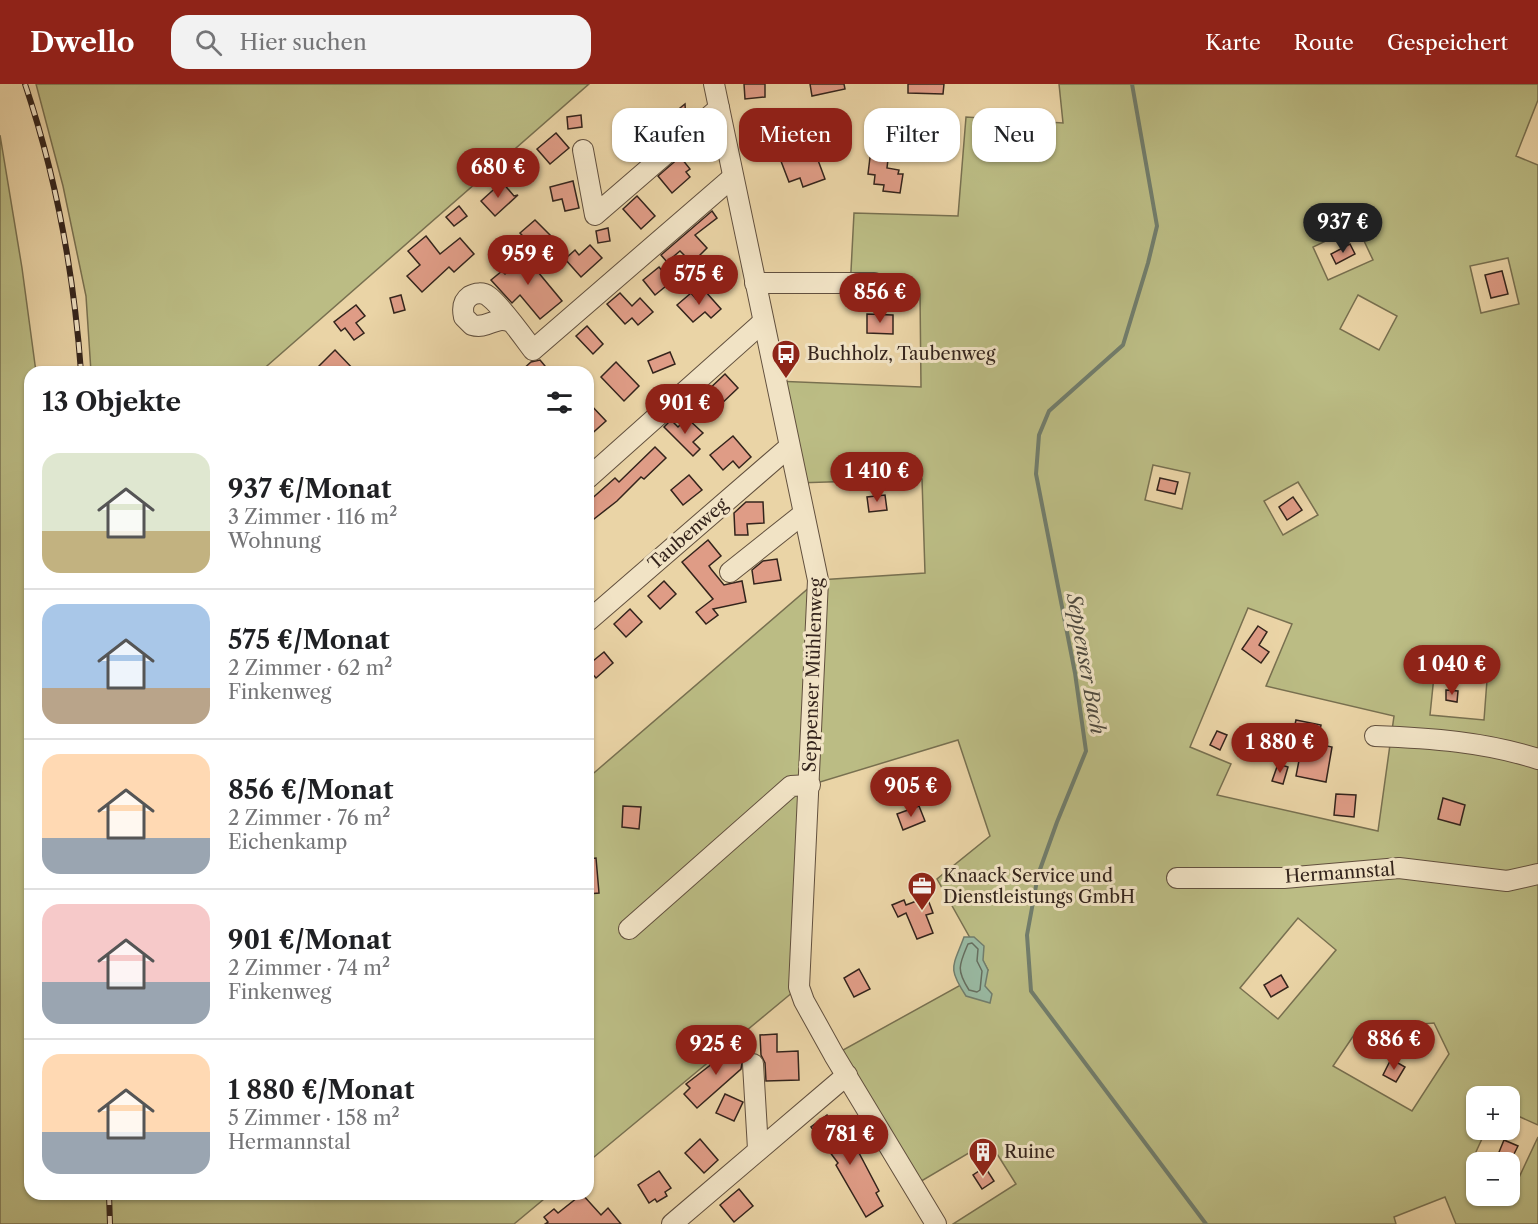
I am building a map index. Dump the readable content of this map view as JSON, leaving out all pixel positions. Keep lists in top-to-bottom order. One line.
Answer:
{"streets":{"street":["Taubenweg","Seppenser Mühlenweg","Hermannstal"]},"crossings":[["Taubenweg","Seppenser Mühlenweg"]],"water":["Seppenser Bach"],"places":{"bus stop":["Buchholz, Taubenweg"],"office":["Knaack Service und Dienstleistungs GmbH"],"building":["Ruine"]},"page":{"header":"Dwello","search":"Hier suchen","nav":["Karte","Route","Gespeichert"],"chip":["Kaufen","Mieten","Filter","Neu"],"price":["680 €","937 €","959 €","575 €","856 €","901 €","1 410 €","1 040 €","1 880 €","905 €","886 €","925 €","781 €"],"heading":"13 Objekte","list":[{"name":"937 €/Monat","note":"3 Zimmer · 116 m² · Wohnung"},{"name":"575 €/Monat","note":"2 Zimmer · 62 m² · Finkenweg"},{"name":"856 €/Monat","note":"2 Zimmer · 76 m² · Eichenkamp"},{"name":"901 €/Monat","note":"2 Zimmer · 74 m² · Finkenweg"},{"name":"1 880 €/Monat","note":"5 Zimmer · 158 m² · Hermannstal"}],"map_buttons":["+","−"]}}
